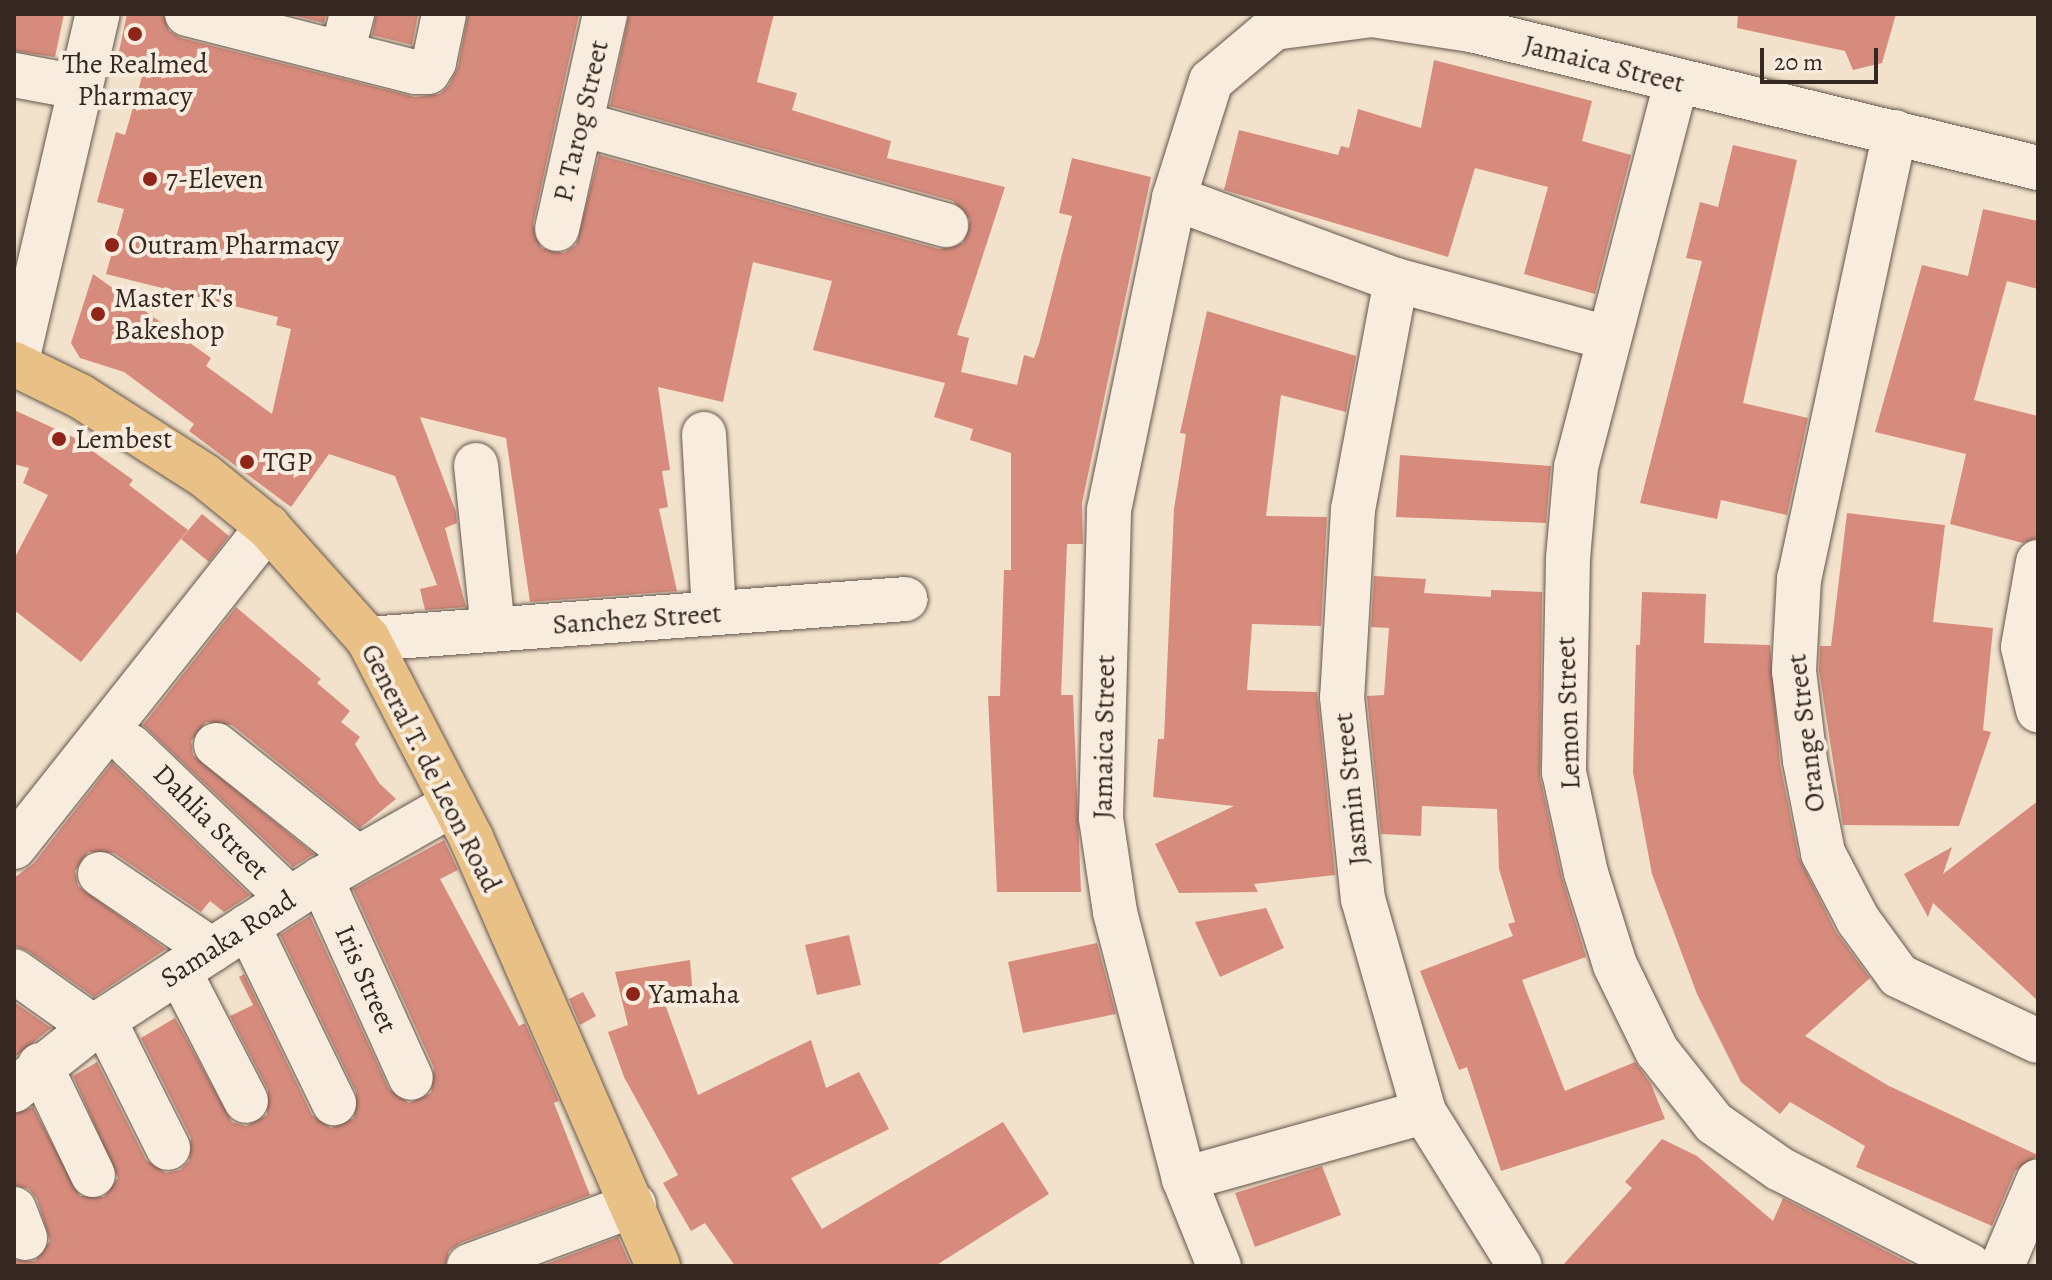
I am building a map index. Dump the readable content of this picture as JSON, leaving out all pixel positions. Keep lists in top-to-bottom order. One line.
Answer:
{"streets":{"main road":["General T. de Leon Road"],"street":["Jamaica Street","P. Tarog Street","Sanchez Street","Lemon Street","Orange Street","Jasmin Street","Dahlia Street","Samaka Road","Iris Street"]},"crossings":[["Jamaica Street","Lemon Street"],["Jamaica Street","Orange Street"],["Sanchez Street","General T. de Leon Road"],["General T. de Leon Road","Samaka Road"],["Dahlia Street","Samaka Road"],["Dahlia Street","Iris Street"],["Samaka Road","Iris Street"]],"places":["The Realmed Pharmacy","7-Eleven","Outram Pharmacy","Master K's Bakeshop","Lembest","TGP","Yamaha"],"scale_bar":"20 m"}
